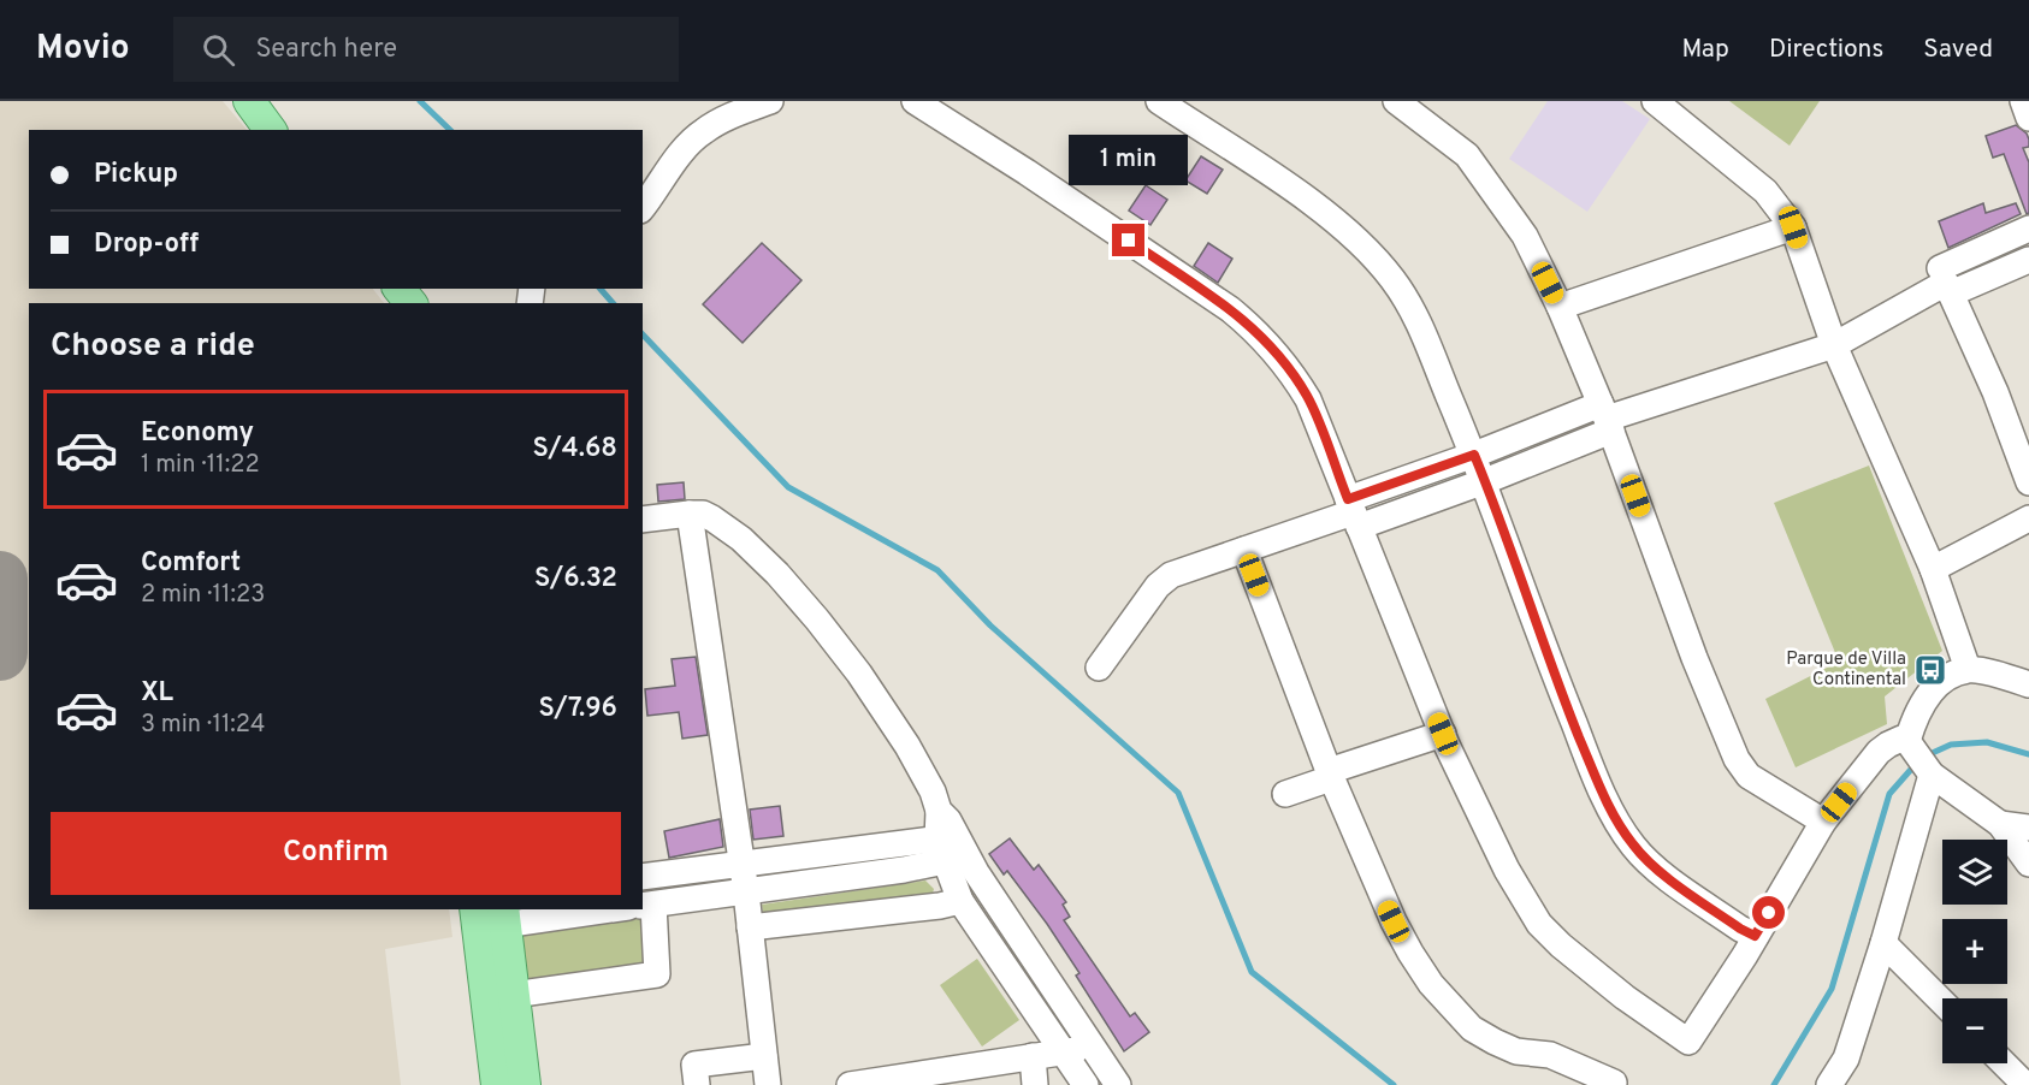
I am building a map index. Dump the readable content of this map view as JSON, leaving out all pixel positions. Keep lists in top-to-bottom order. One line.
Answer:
{"places":{"bus stop":["Parque de Villa Continental"]},"page":{"header":"Movio","search":"Search here","nav":["Map","Directions","Saved"],"banner":["Pickup","Drop-off"],"bubble":"1 min","heading":"Choose a ride","list":[{"name":"Economy","note":"1 min · 11:22","value":"S/4.68"},{"name":"Comfort","note":"2 min · 11:23","value":"S/6.32"},{"name":"XL","note":"3 min · 11:24","value":"S/7.96"}],"buttons":"Confirm","map_buttons":["+","−"]}}
